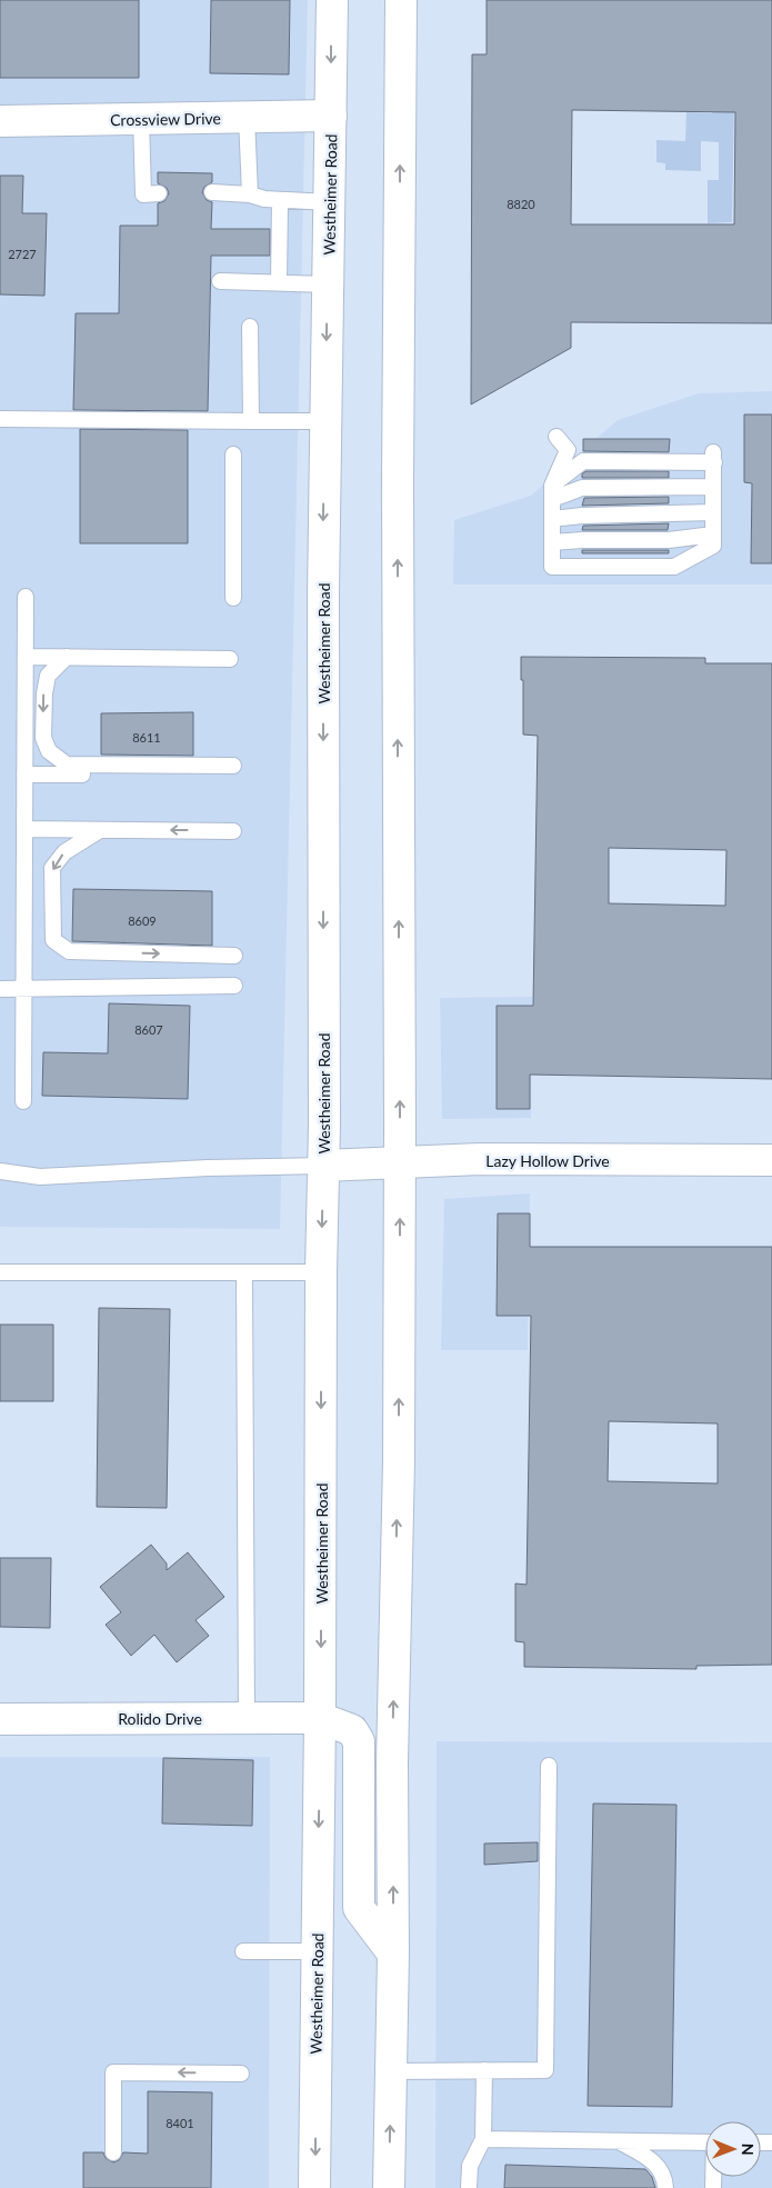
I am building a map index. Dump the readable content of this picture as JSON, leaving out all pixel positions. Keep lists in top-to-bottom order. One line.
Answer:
{"streets":{"main road":["Crossview Drive","Westheimer Road","Lazy Hollow Drive","Rolido Drive"]},"crossings":[["Crossview Drive","Westheimer Road"],["Westheimer Road","Lazy Hollow Drive"],["Westheimer Road","Rolido Drive"]],"house_numbers":["8820","2727","8611","8609","8607","8401"],"north":"right"}
